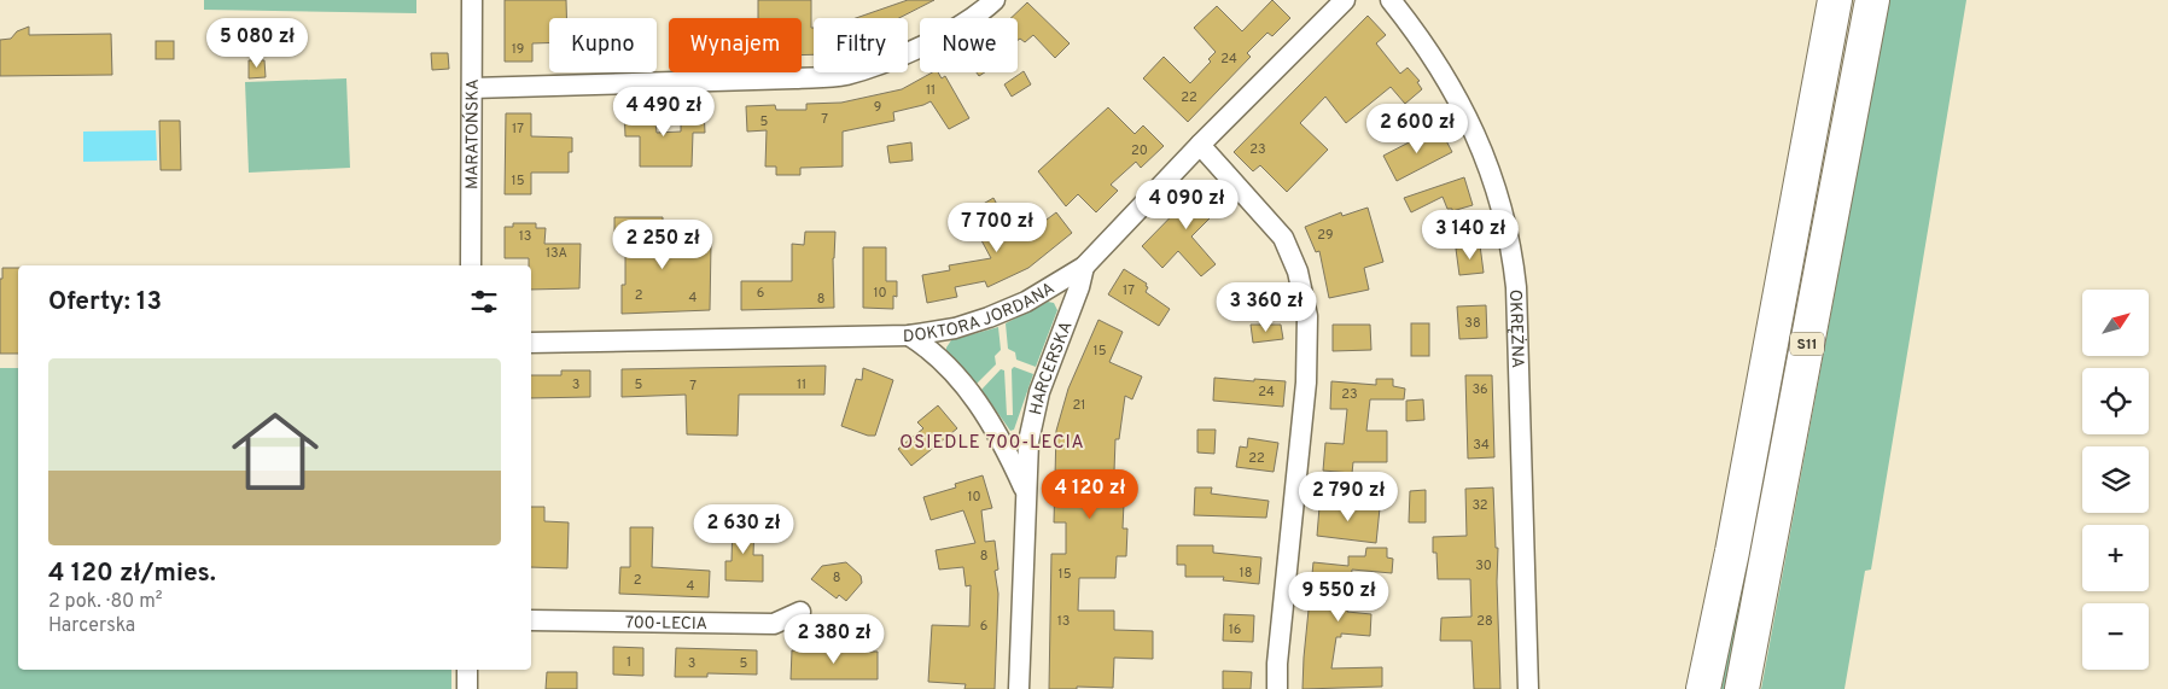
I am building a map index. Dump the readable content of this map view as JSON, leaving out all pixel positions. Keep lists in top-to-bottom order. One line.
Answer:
{"streets":{"highway":["S11"],"street":["MARATOŃSKA","DOKTORA JORDANA","OKRĘŻNA","HARCERSKA","700-LECIA"]},"crossings":[["DOKTORA JORDANA","HARCERSKA"]],"districts":["OSIEDLE 700-LECIA"],"house_numbers":["19","24","11","22","9","7","5","17","23","20","15","29","13","13A","17","6","10","2","4","8","38","15","3","5","11","7","36","24","23","21","34","22","10","32","8","30","18","15","8","2","4","13","28","6","16","1","3","5"],"north":"top right","page":{"price":["5 080 zł","4 490 zł","2 600 zł","4 090 zł","7 700 zł","3 140 zł","2 250 zł","3 360 zł","4 120 zł","2 790 zł","2 630 zł","9 550 zł","2 380 zł"],"chip":["Kupno","Wynajem","Filtry","Nowe"],"heading":"Oferty: 13","map_buttons":["+","−"],"list":[{"name":"4 120 zł/mies.","note":"2 pok. · 80 m² · Harcerska"}]}}
